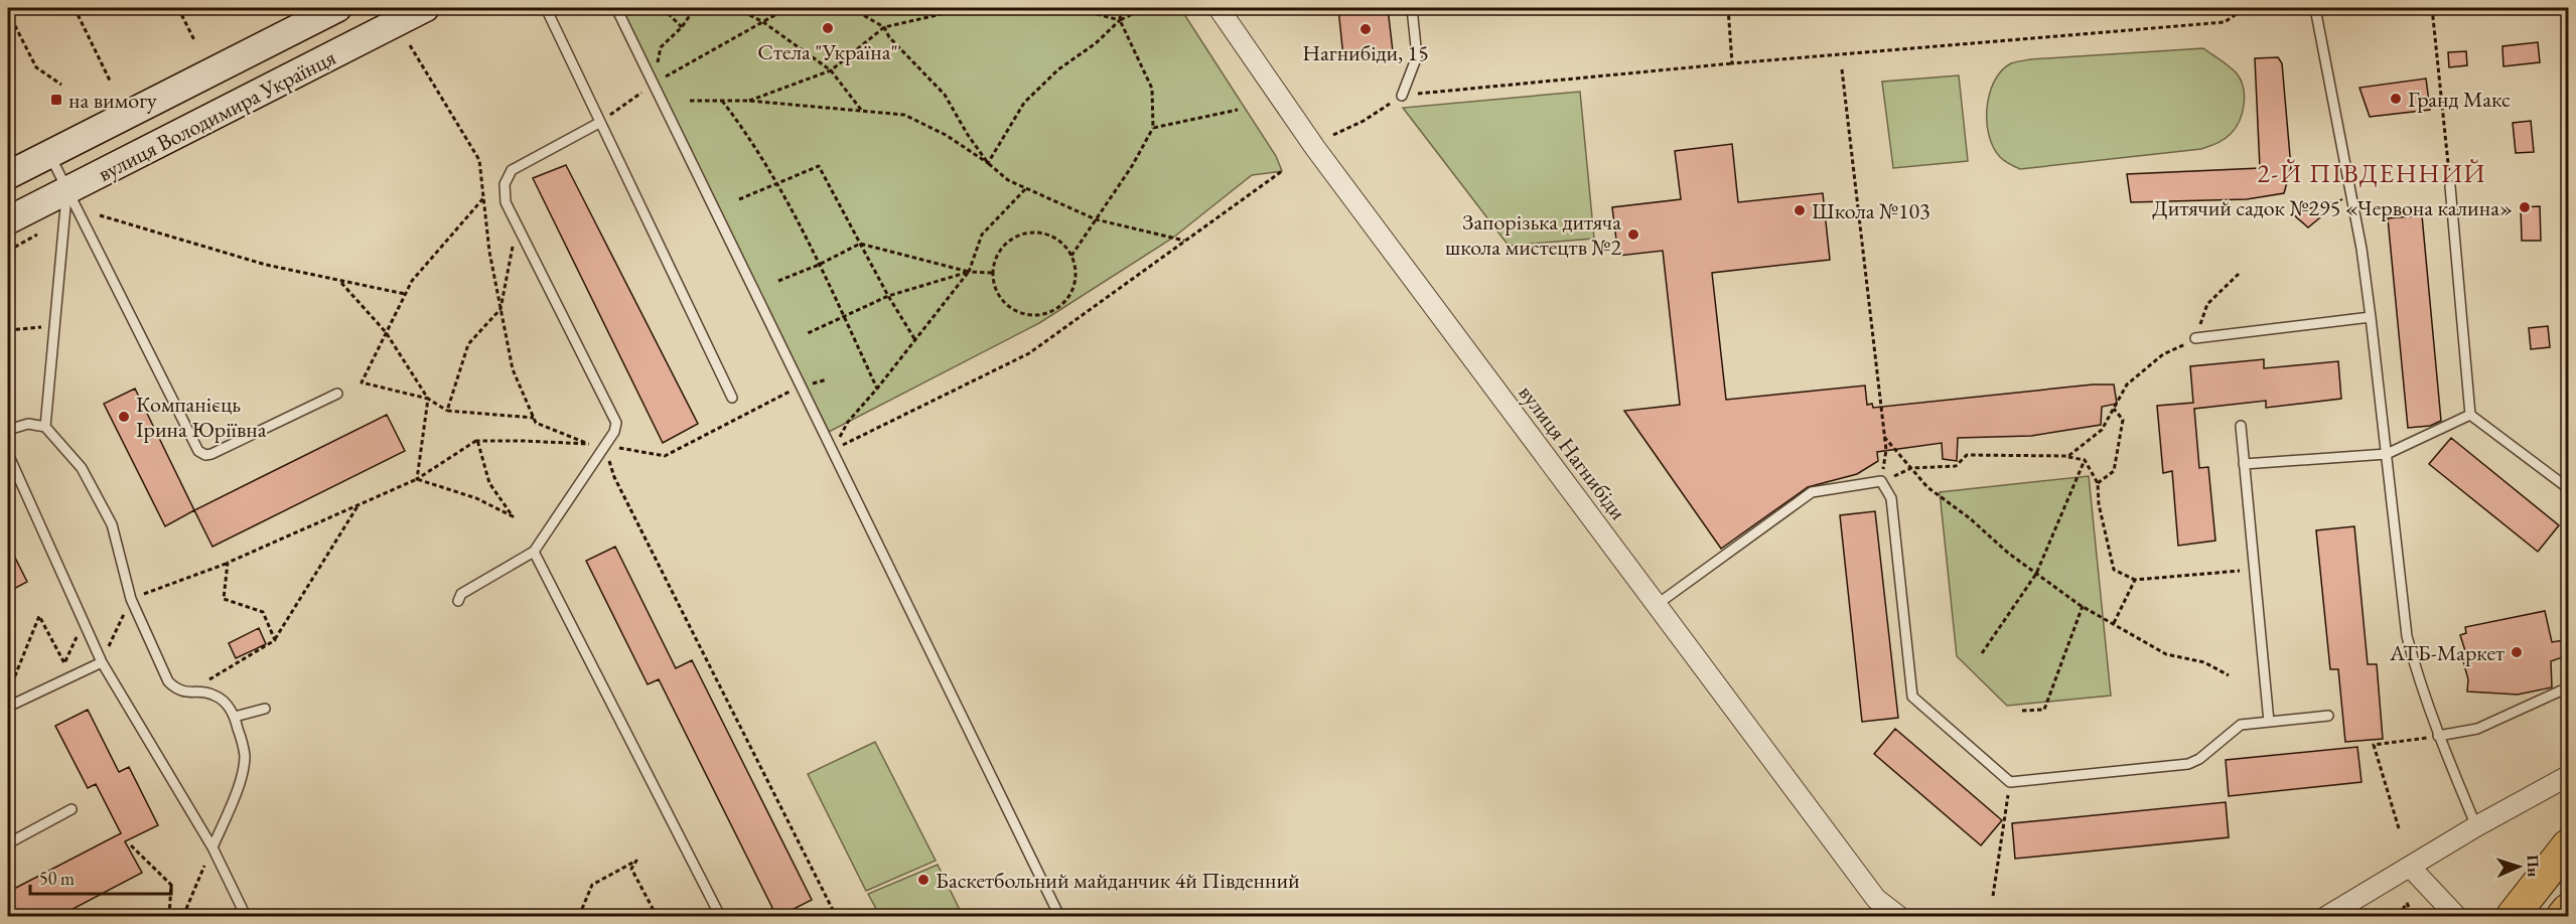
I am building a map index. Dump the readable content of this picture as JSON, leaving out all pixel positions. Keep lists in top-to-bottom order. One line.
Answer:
{"streets":{"street":["вулиця Володимира Українця","вулиця Нагнибіди"]},"districts":["2-Й ПІВДЕННИЙ"],"places":{"other":["Стела \"Україна\"","Нагнибіди, 15","Гранд Макс","Дитячий садок №295 «Червона калина»","Школа №103","Запорізька дитяча школа мистецтв №2","Компанієць Ірина Юріївна","АТБ-Маркет","Баскетбольний майданчик 4й Південний"],"transit":["на вимогу"]},"scale_bar":"50 m","north":"right"}
